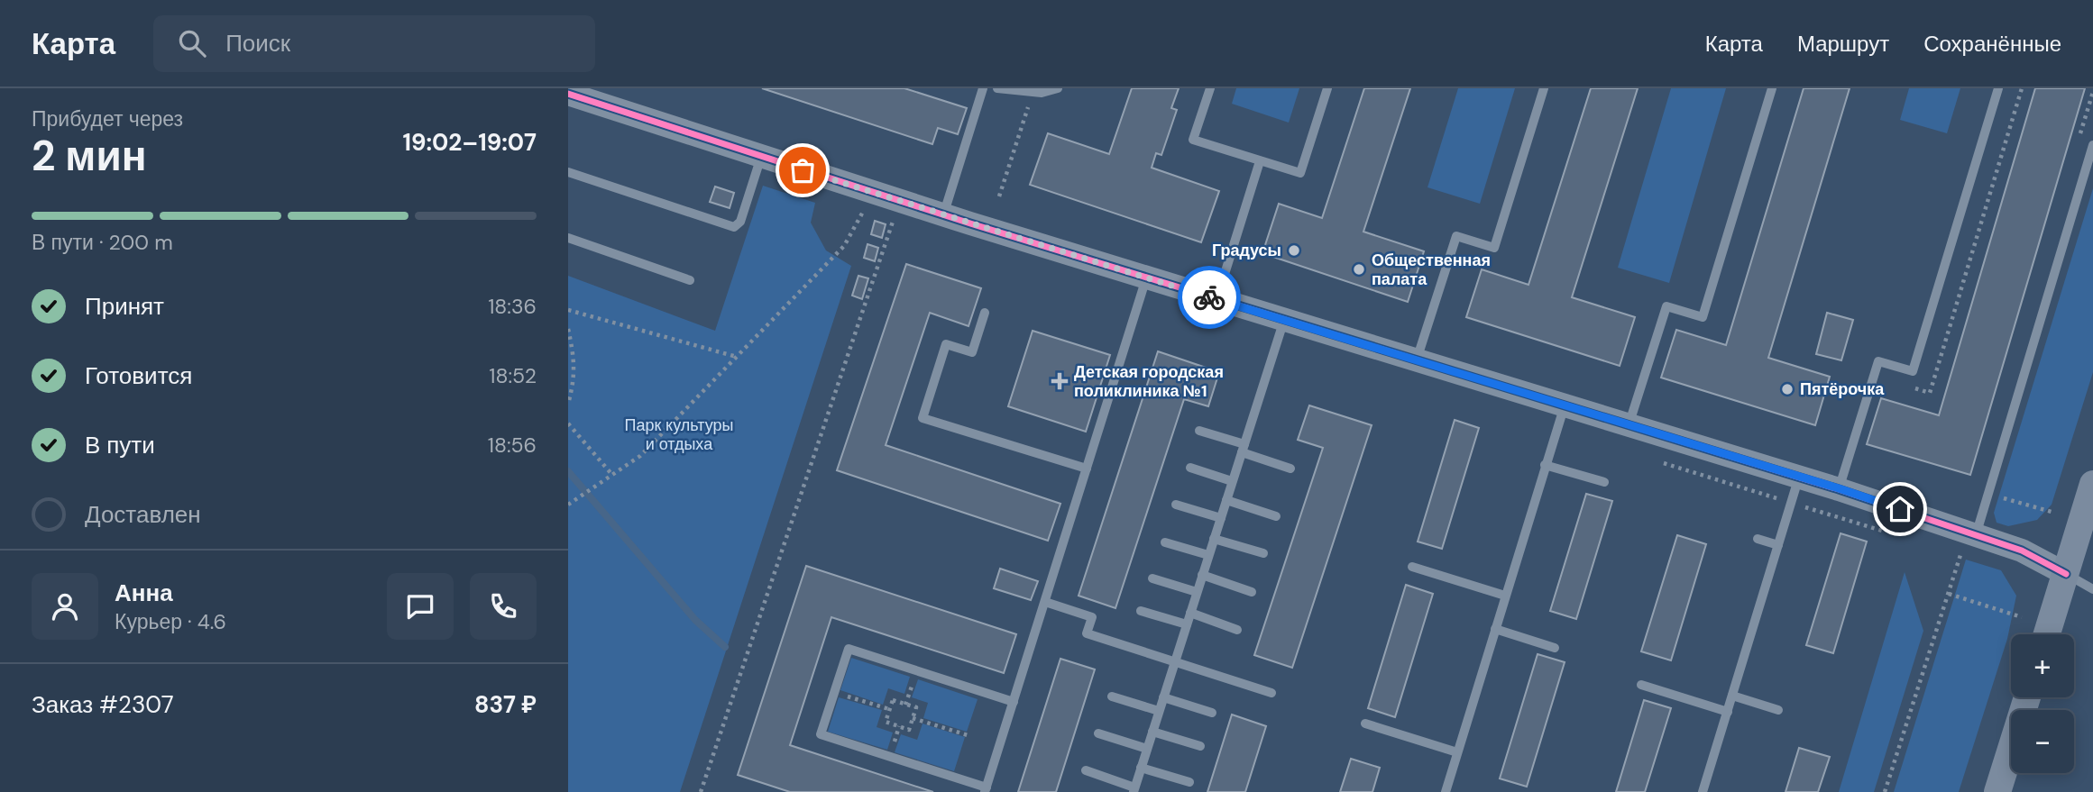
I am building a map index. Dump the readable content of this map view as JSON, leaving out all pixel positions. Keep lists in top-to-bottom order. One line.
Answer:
{"parks":["Парк культуры и отдыха"],"places":{"other":["Градусы","Общественная палата","Пятёрочка"],"health":["Детская городская поликлиника №1"]},"page":{"header":"Карта","search":"Поиск","nav":["Карта","Маршрут","Сохранённые"],"heading":["2 мин","Прибудет через","19:02–19:07"],"panel":["Анна","Курьер · 4.6","Заказ #2307","837 ₽"],"bar":"В пути · 200 m","list":[["Принят","18:36"],["Готовится","18:52"],["В пути","18:56"],"Доставлен"],"map_buttons":["+","−"]}}
